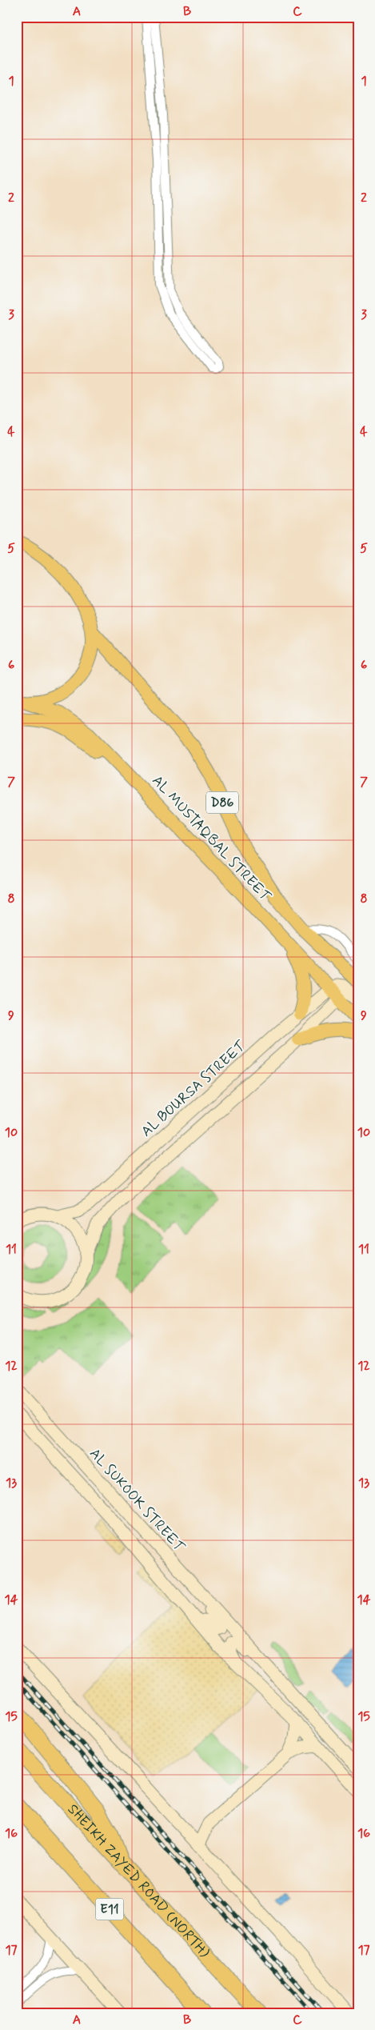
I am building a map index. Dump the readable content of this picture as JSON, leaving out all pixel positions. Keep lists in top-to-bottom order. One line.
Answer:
{"streets":{"highway":["SHEIKH ZAYED ROAD (NORTH)","E11"],"main road":["D86","AL MUSTAQBAL STREET"],"street":["AL BOURSA STREET","AL SUKOOK STREET"]},"crossings":[["AL MUSTAQBAL STREET","AL BOURSA STREET"]],"grid":{"columns":["A","B","C"],"rows":["1","2","3","4","5","6","7","8","9","10","11","12","13","14","15","16","17"]}}
